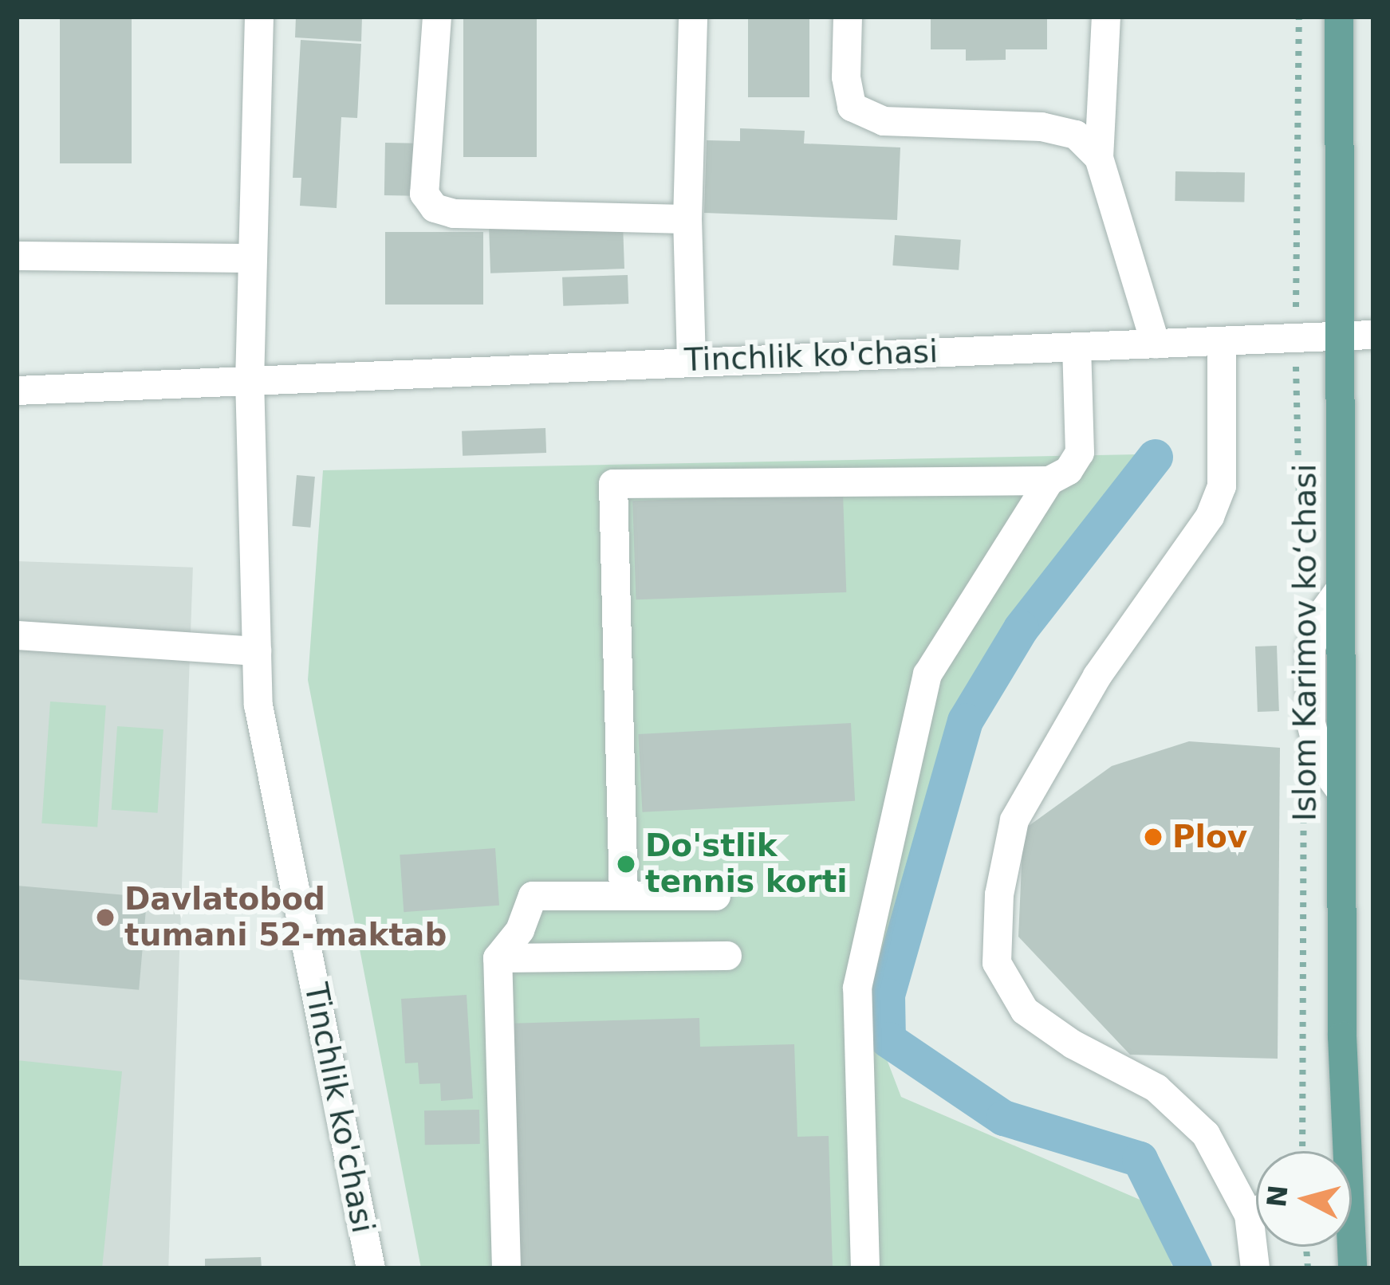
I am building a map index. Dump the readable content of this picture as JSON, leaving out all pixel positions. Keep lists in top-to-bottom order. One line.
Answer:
{"streets":{"main road":["Islom Karimov koʻchasi"],"street":["Tinchlik ko'chasi"]},"crossings":[["Tinchlik ko'chasi","Islom Karimov koʻchasi"]],"places":["Plov","Do'stlik tennis korti","Davlatobod tumani 52-maktab"],"north":"left"}
